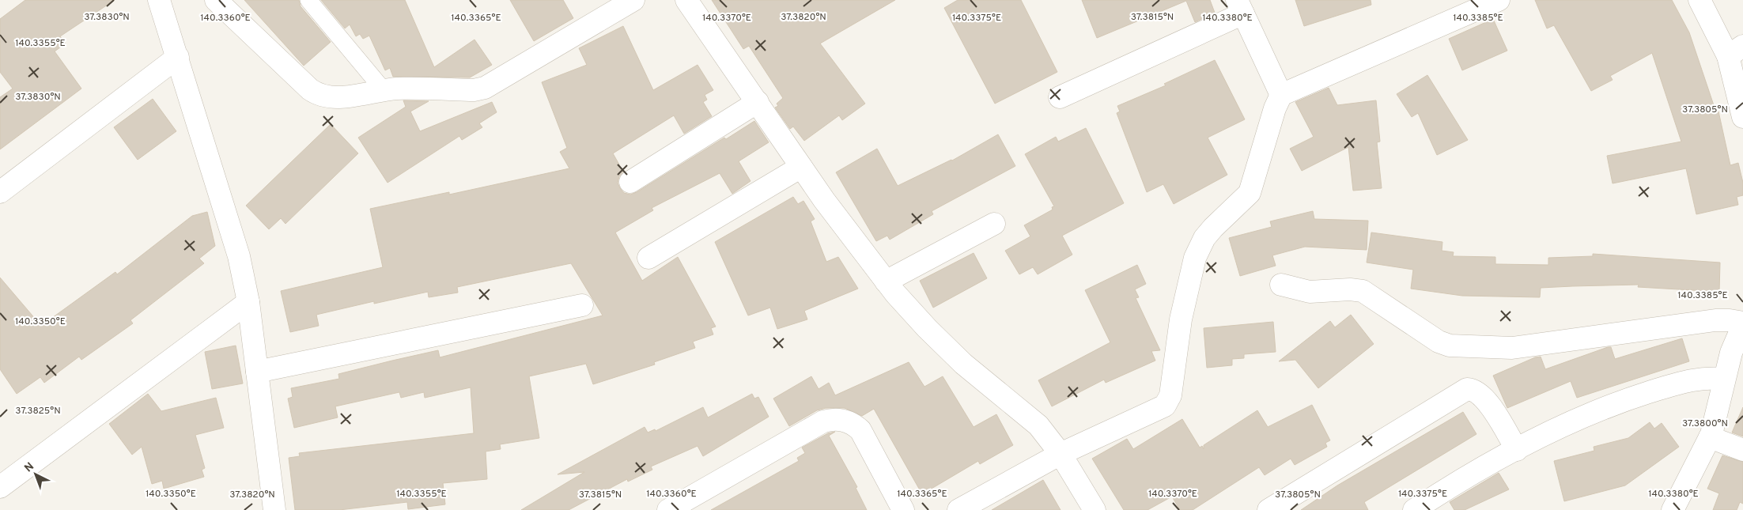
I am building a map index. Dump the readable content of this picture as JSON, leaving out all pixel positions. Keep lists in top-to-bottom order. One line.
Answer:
{"north":"top left","coordinates":["37.3820°N","37.3815°N","37.3830°N","140.3360°E","140.3365°E","140.3375°E","140.3380°E","140.3385°E","140.3370°E","140.3355°E","37.3805°N","140.3350°E","37.3825°N","37.3800°N"]}
